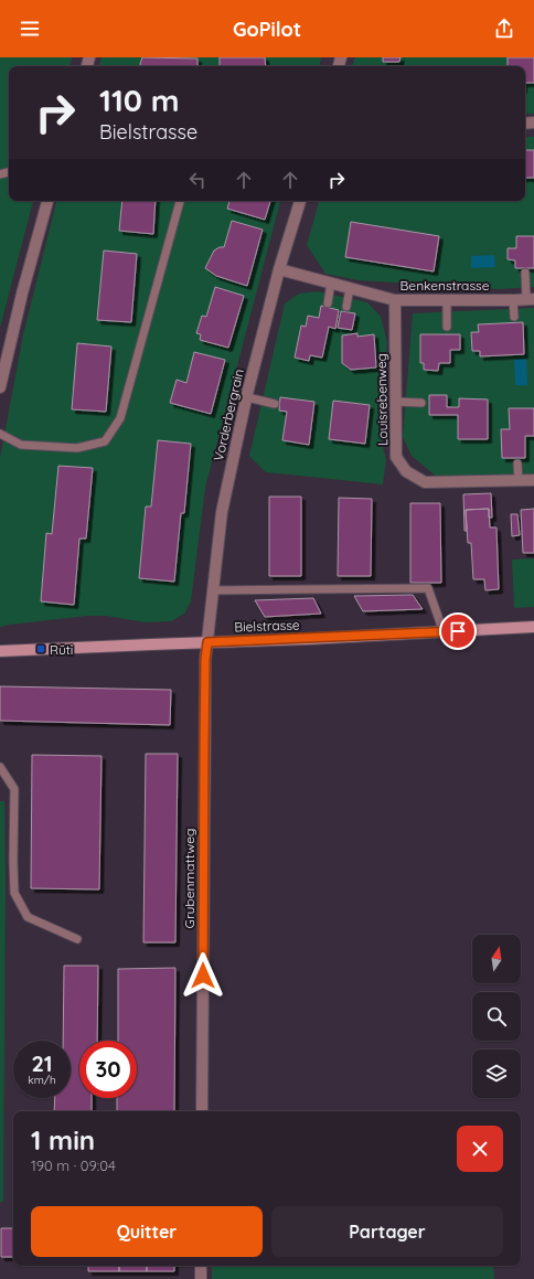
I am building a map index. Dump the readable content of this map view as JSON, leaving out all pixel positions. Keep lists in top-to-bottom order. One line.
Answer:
{"streets":{"main road":["Bielstrasse"],"street":["Benkenstrasse","Louisrebenweg","Vorderbergrain","Grubenmattweg"]},"crossings":[["Benkenstrasse","Louisrebenweg"],["Benkenstrasse","Vorderbergrain"],["Vorderbergrain","Bielstrasse"],["Vorderbergrain","Grubenmattweg"],["Bielstrasse","Grubenmattweg"]],"places":{"transit":["Rüti"]},"north":"top","page":{"header":"GoPilot","turn":["110 m","Bielstrasse"],"speed":"21 km/h","limit":"30","heading":["1 min","190 m · 09:04"],"buttons":["Quitter","Partager"]}}
